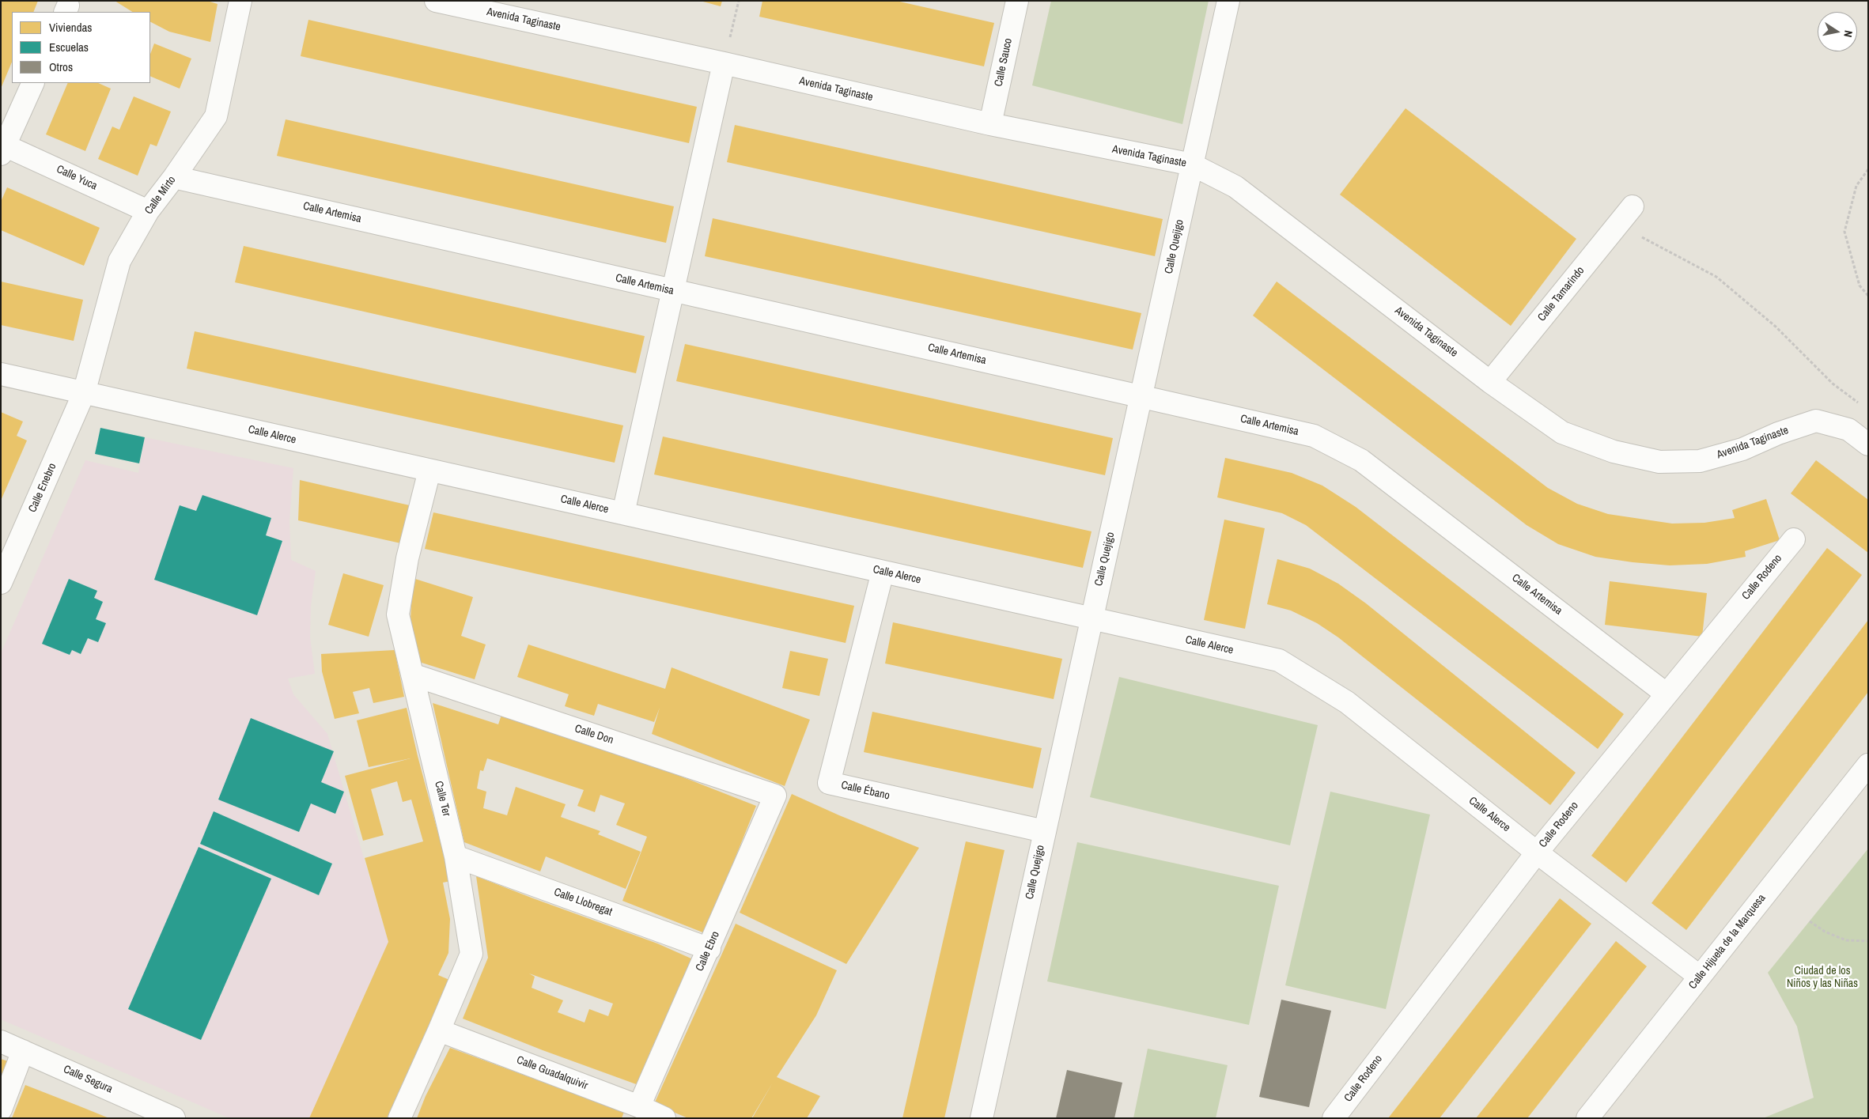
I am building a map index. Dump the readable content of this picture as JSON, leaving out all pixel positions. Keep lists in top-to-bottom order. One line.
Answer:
{"streets":{"street":["Avenida Taginaste","Calle Sauco","Calle Yuca","Calle Mirto","Calle Artemisa","Calle Quejigo","Calle Tamarindo","Calle Alerce","Calle Enebro","Calle Rodeno","Calle Don","Calle Ébano","Calle Ter","Calle Llobregat","Calle Hijuela de la Marquesa","Calle Ebro","Calle Guadalquivir","Calle Segura"]},"crossings":[["Avenida Taginaste","Calle Sauco"],["Avenida Taginaste","Calle Quejigo"],["Avenida Taginaste","Calle Tamarindo"],["Calle Yuca","Calle Mirto"],["Calle Mirto","Calle Artemisa"],["Calle Mirto","Calle Alerce"],["Calle Mirto","Calle Enebro"],["Calle Artemisa","Calle Quejigo"],["Calle Artemisa","Calle Rodeno"],["Calle Quejigo","Calle Alerce"],["Calle Quejigo","Calle Ébano"],["Calle Alerce","Calle Enebro"],["Calle Alerce","Calle Rodeno"],["Calle Alerce","Calle Ébano"],["Calle Alerce","Calle Ter"],["Calle Alerce","Calle Hijuela de la Marquesa"],["Calle Don","Calle Ter"],["Calle Don","Calle Ebro"],["Calle Ter","Calle Llobregat"],["Calle Ter","Calle Guadalquivir"],["Calle Llobregat","Calle Ebro"],["Calle Ebro","Calle Guadalquivir"]],"parks":["Ciudad de los Niños y las Niñas"],"legend":["Viviendas","Escuelas","Otros"],"north":"right"}
